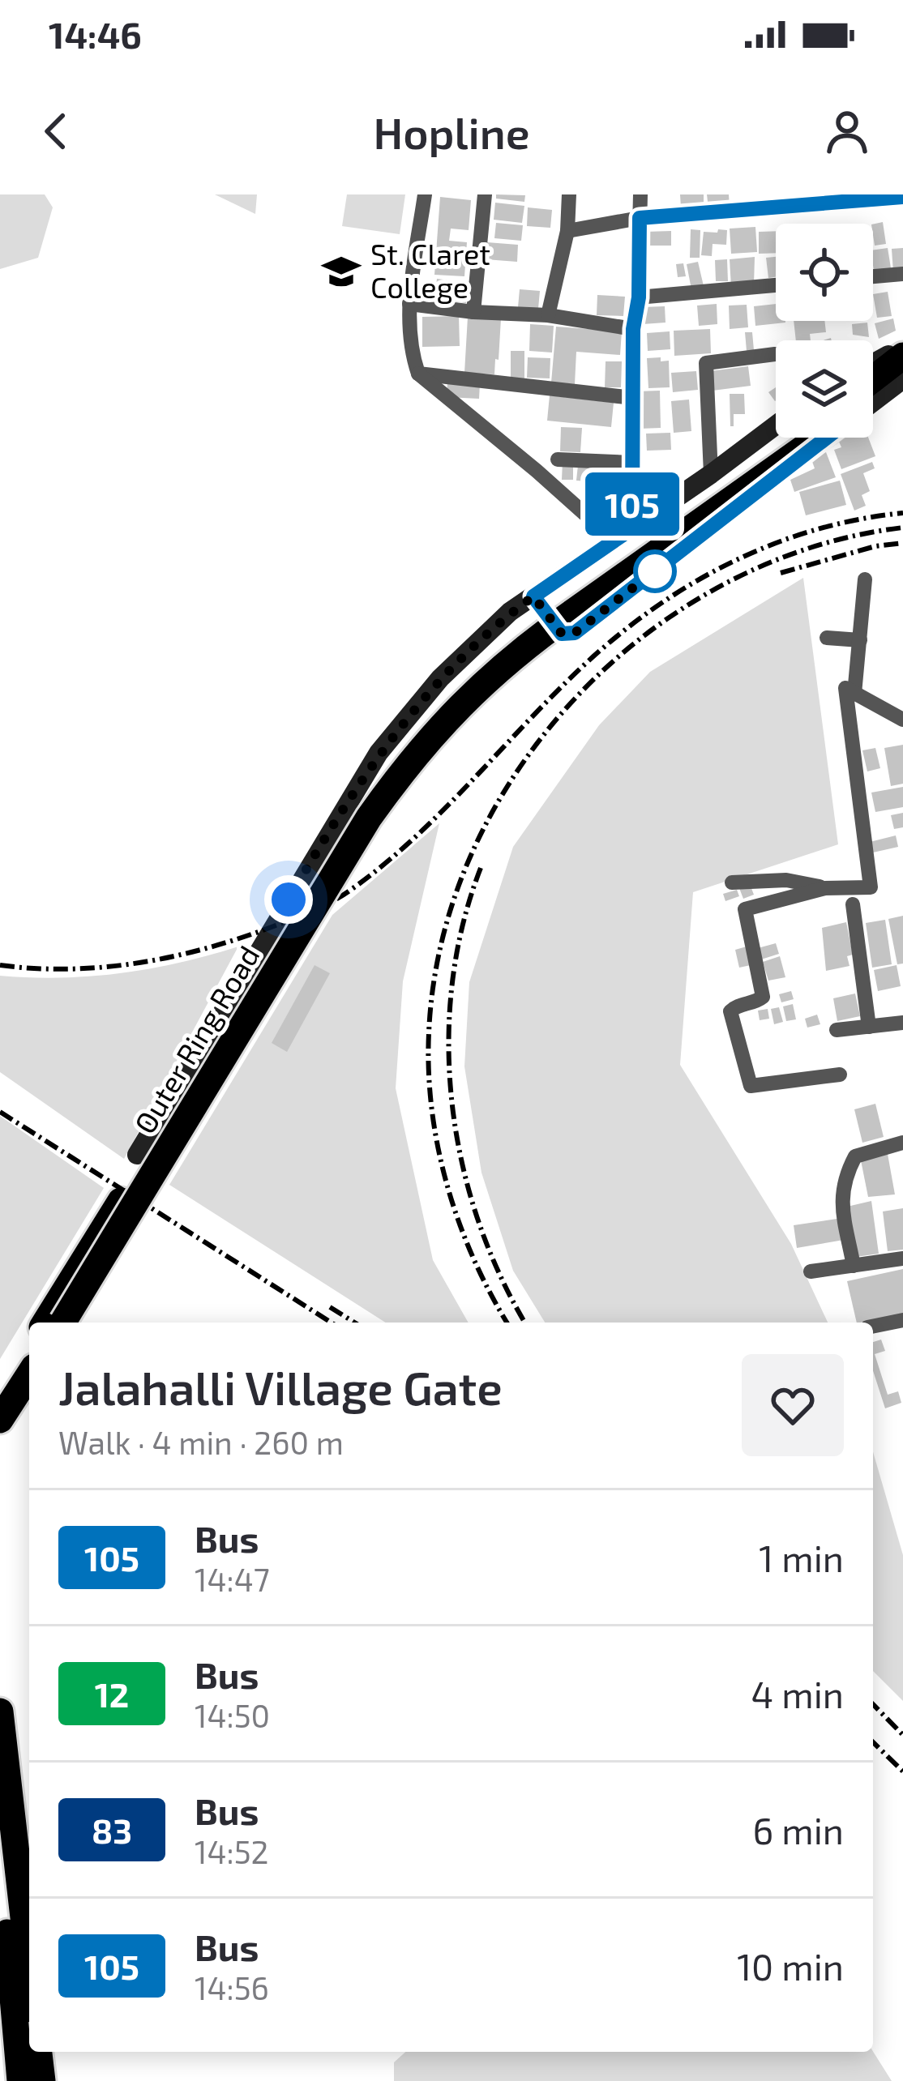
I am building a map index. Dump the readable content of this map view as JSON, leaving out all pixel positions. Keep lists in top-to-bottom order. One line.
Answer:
{"streets":{"highway":["Outer Ring Road"]},"places":{"school or university":["St. Claret College"]},"lines":["bus line 105"],"page":{"status":"14:46","header":"Hopline","on_map":"105","heading":["Jalahalli Village Gate","Walk · 4 min · 260 m"],"list":[{"mark":"105","name":"Bus","note":"14:47","value":"1 min"},{"mark":"12","name":"Bus","note":"14:50","value":"4 min"},{"mark":"83","name":"Bus","note":"14:52","value":"6 min"},{"mark":"105","name":"Bus","note":"14:56","value":"10 min"}]}}
